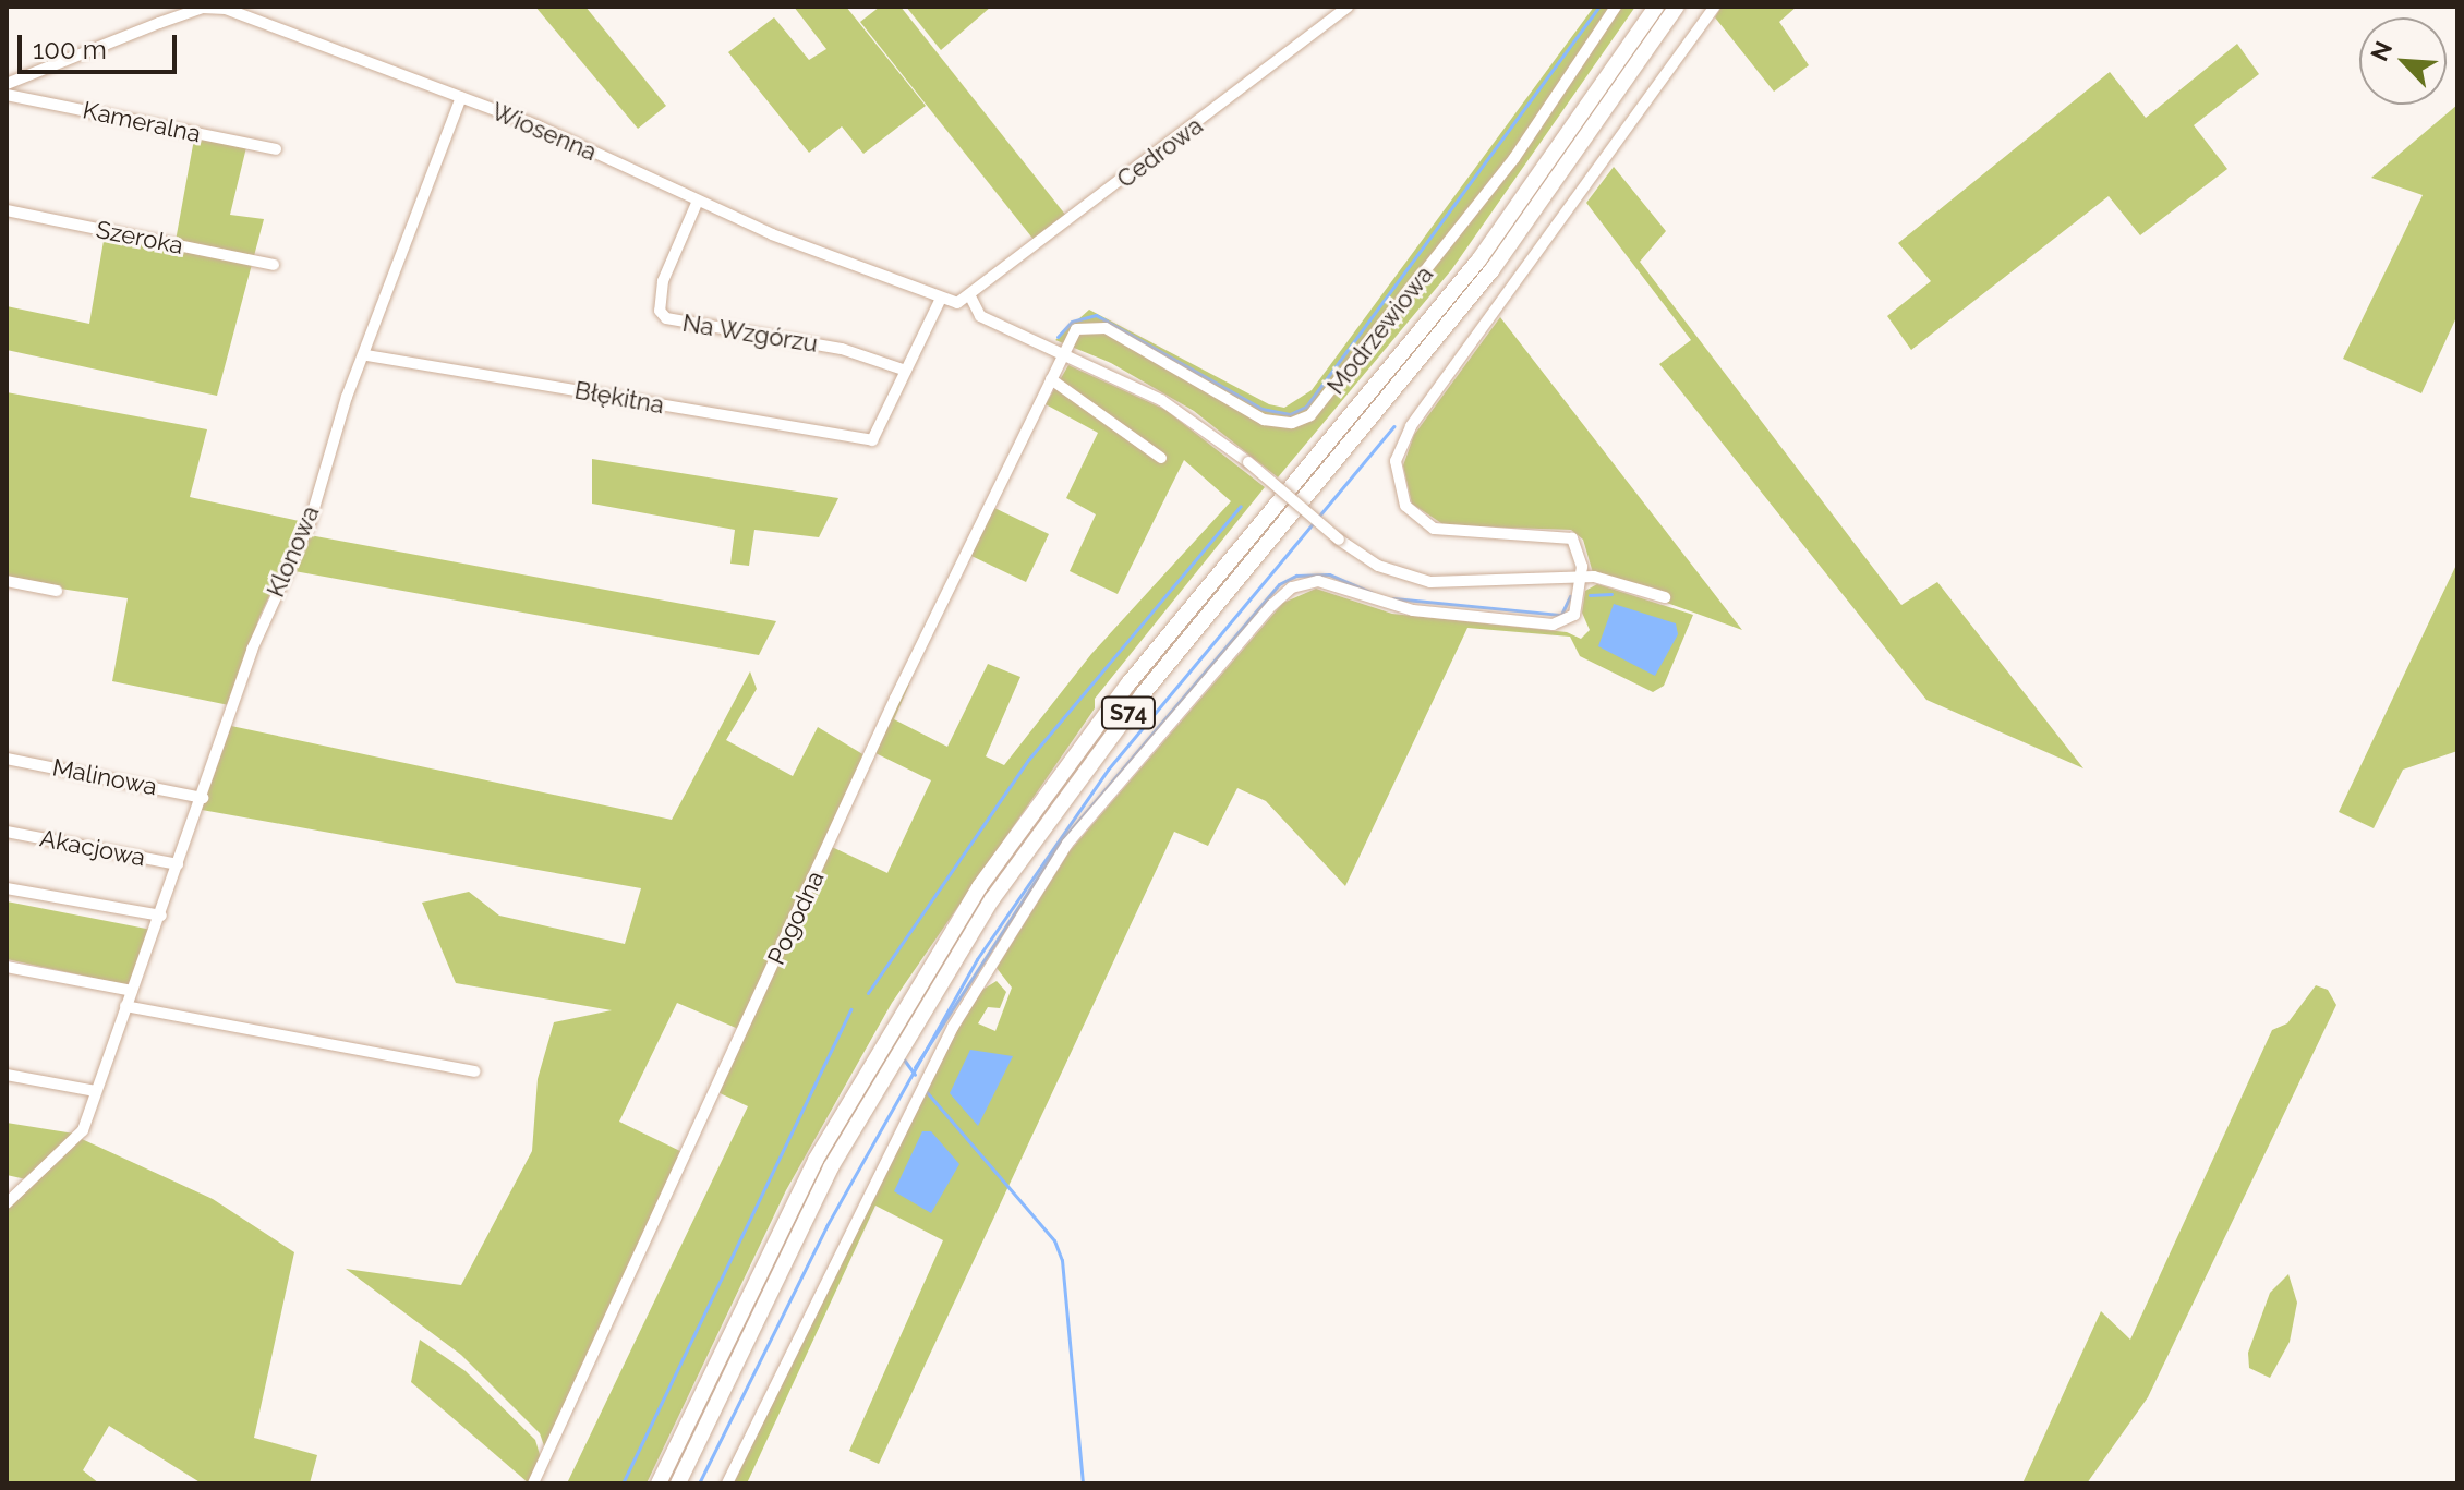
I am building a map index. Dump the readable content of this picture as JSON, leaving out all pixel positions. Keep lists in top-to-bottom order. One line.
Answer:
{"streets":{"highway":["S74"],"street":["Kameralna","Wiosenna","Cedrowa","Szeroka","Modrzewiowa","Na Wzgórzu","Błękitna","Klonowa","Malinowa","Akacjowa","Pogodna"]},"crossings":[["Wiosenna","Cedrowa"],["Wiosenna","Na Wzgórzu"],["Wiosenna","Klonowa"],["Modrzewiowa","Pogodna"],["Na Wzgórzu","Błękitna"],["Błękitna","Klonowa"],["Klonowa","Malinowa"],["Klonowa","Akacjowa"]],"scale_bar":"100 m","north":"top left"}
